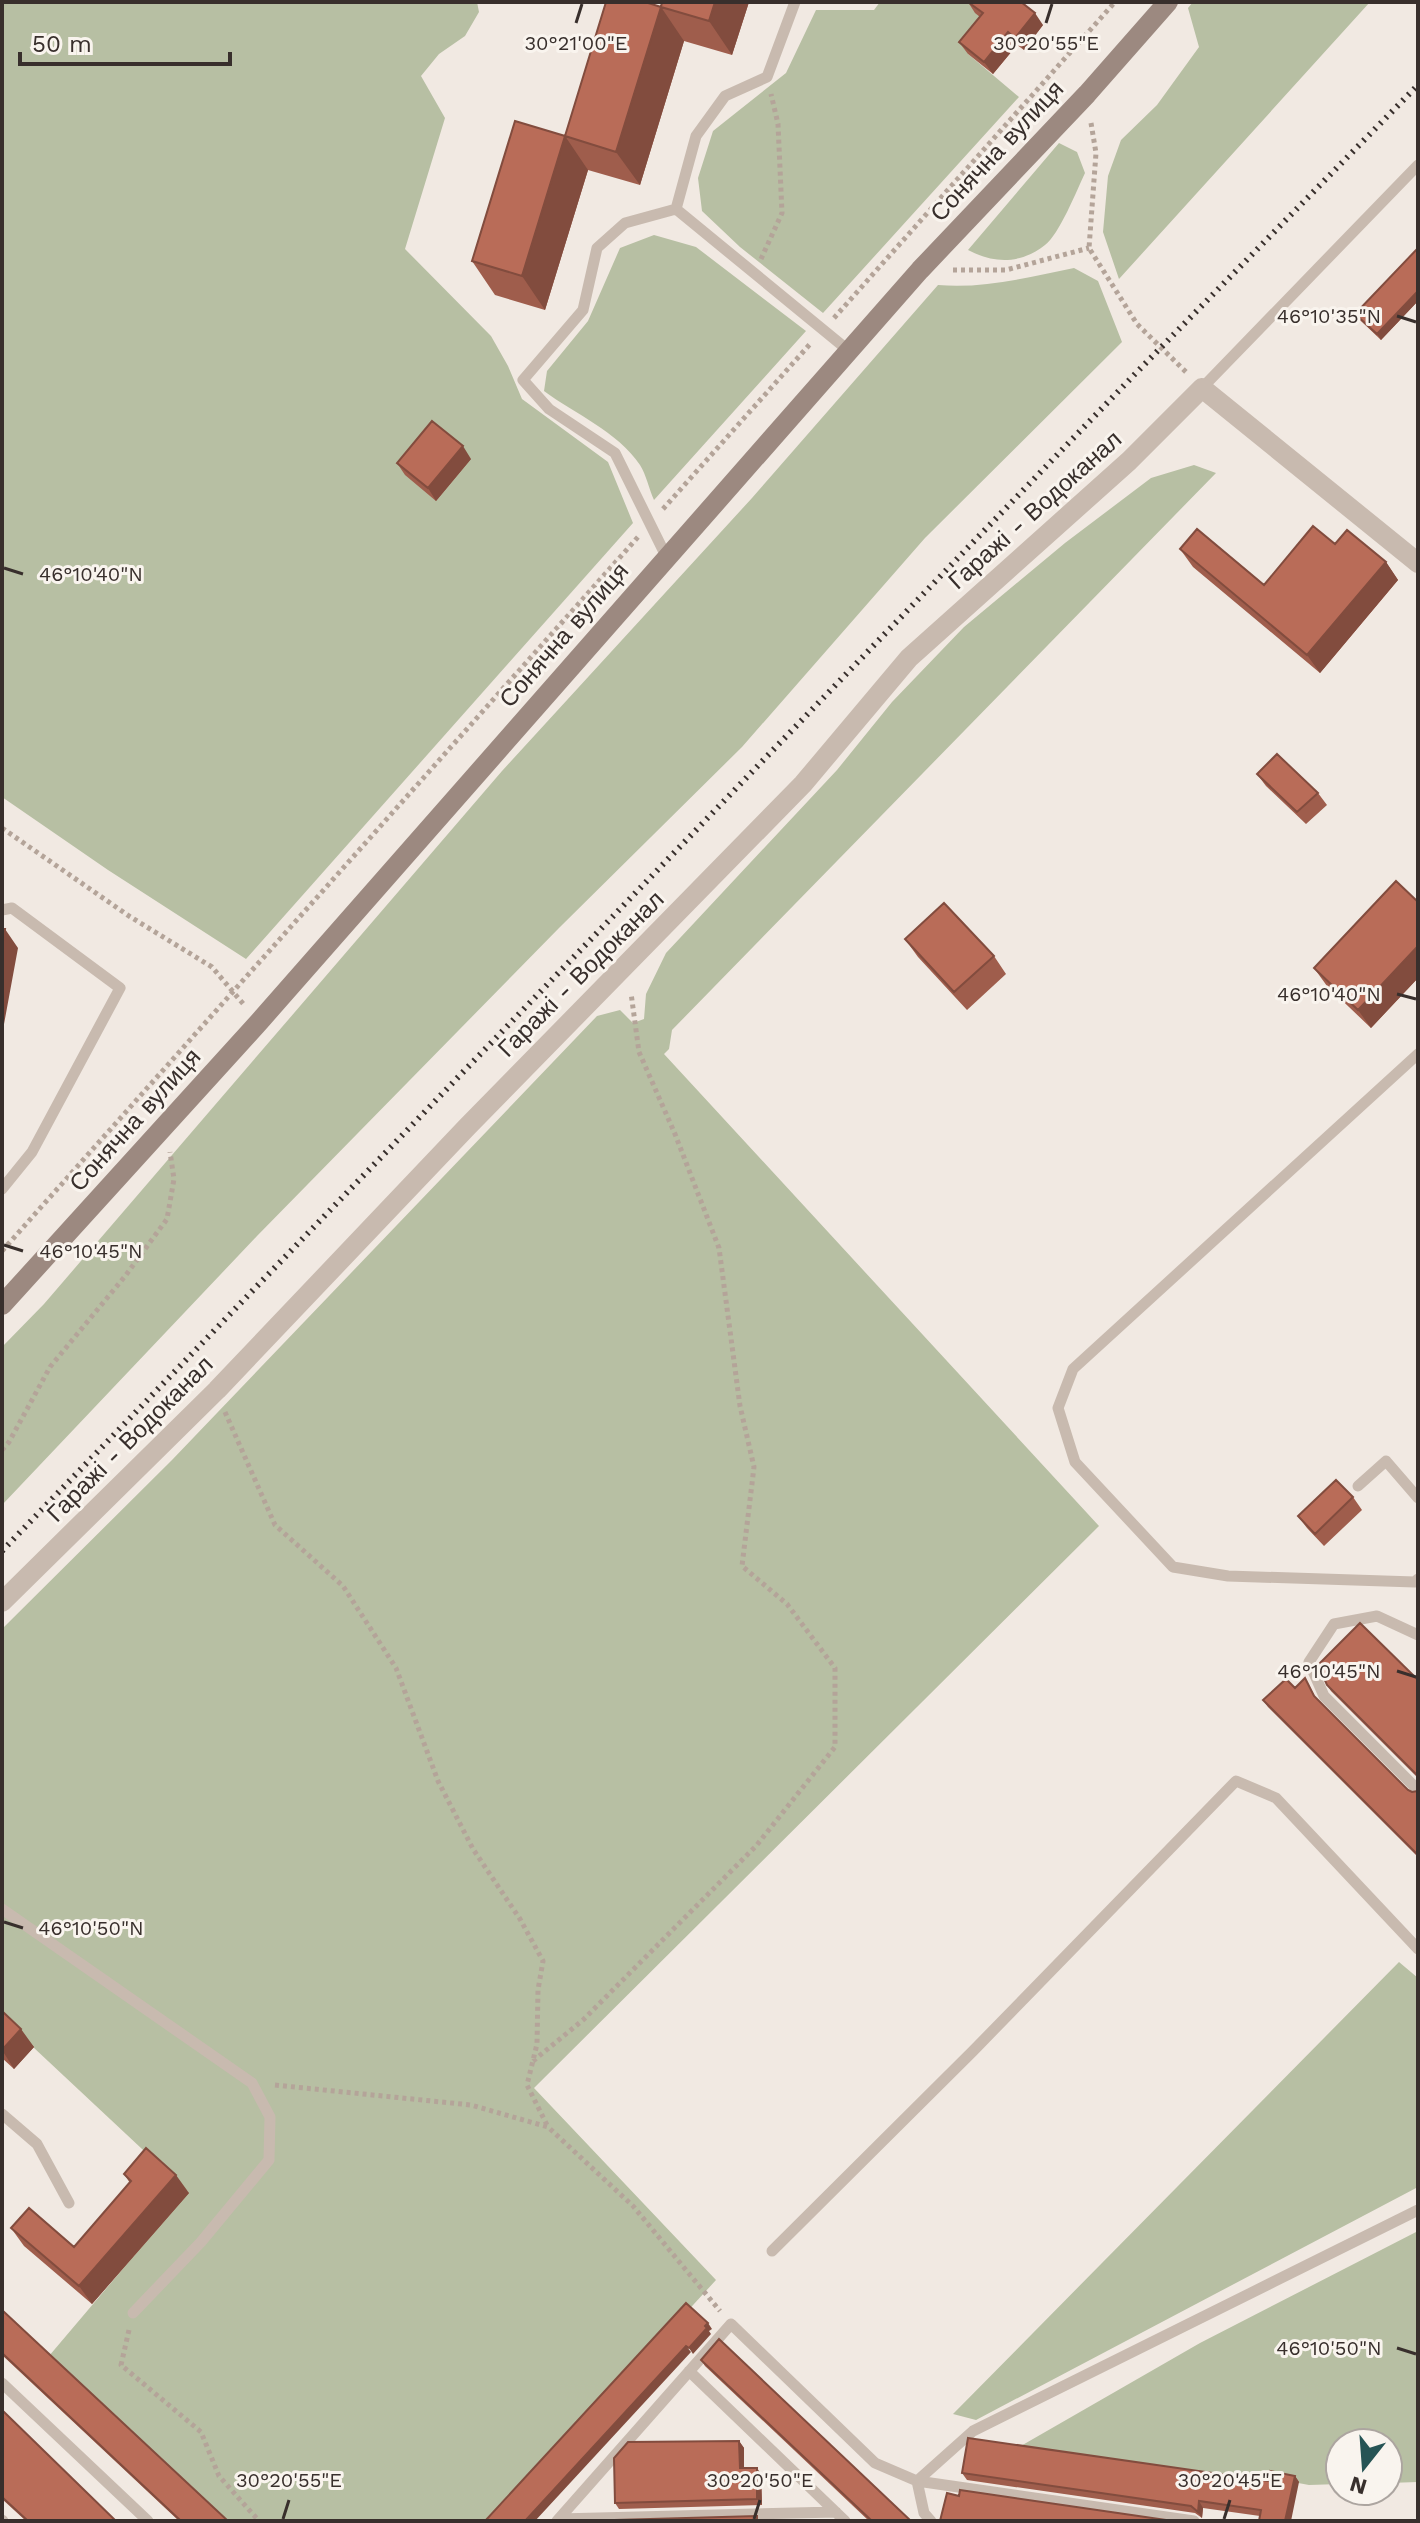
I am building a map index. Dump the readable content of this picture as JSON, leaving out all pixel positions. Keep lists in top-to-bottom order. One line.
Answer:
{"streets":{"street":["Сонячна вулиця","Гаражі - Водоканал"]},"scale_bar":"50 m","north":"bottom","coordinates":["30°21'00\"E","30°20'55\"E","46°10'35\"N","46°10'40\"N","46°10'45\"N","46°10'50\"N","30°20'50\"E","30°20'45\"E"]}
